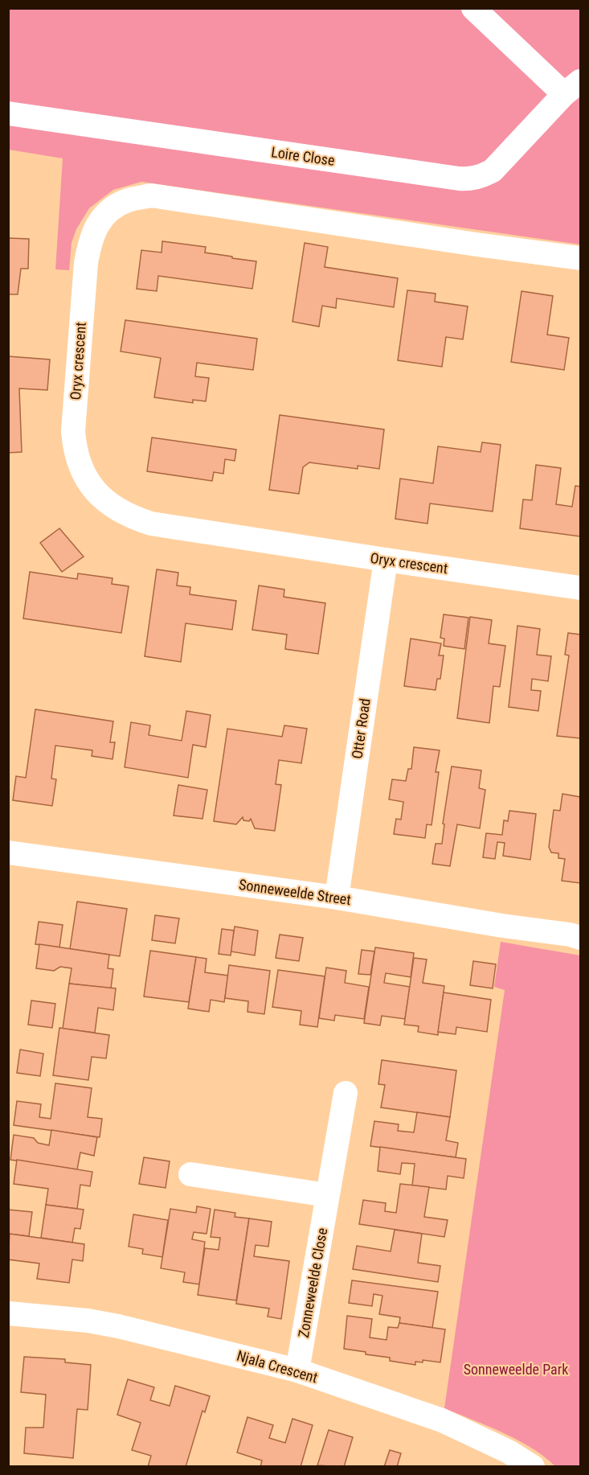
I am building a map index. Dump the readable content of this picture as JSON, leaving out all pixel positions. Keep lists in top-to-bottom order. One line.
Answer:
{"streets":{"street":["Loire Close","Oryx crescent","Otter Road","Sonneweelde Street","Zonneweelde Close","Njala Crescent"]},"crossings":[["Oryx crescent","Otter Road"],["Otter Road","Sonneweelde Street"],["Zonneweelde Close","Njala Crescent"]],"parks":["Sonneweelde Park"]}
